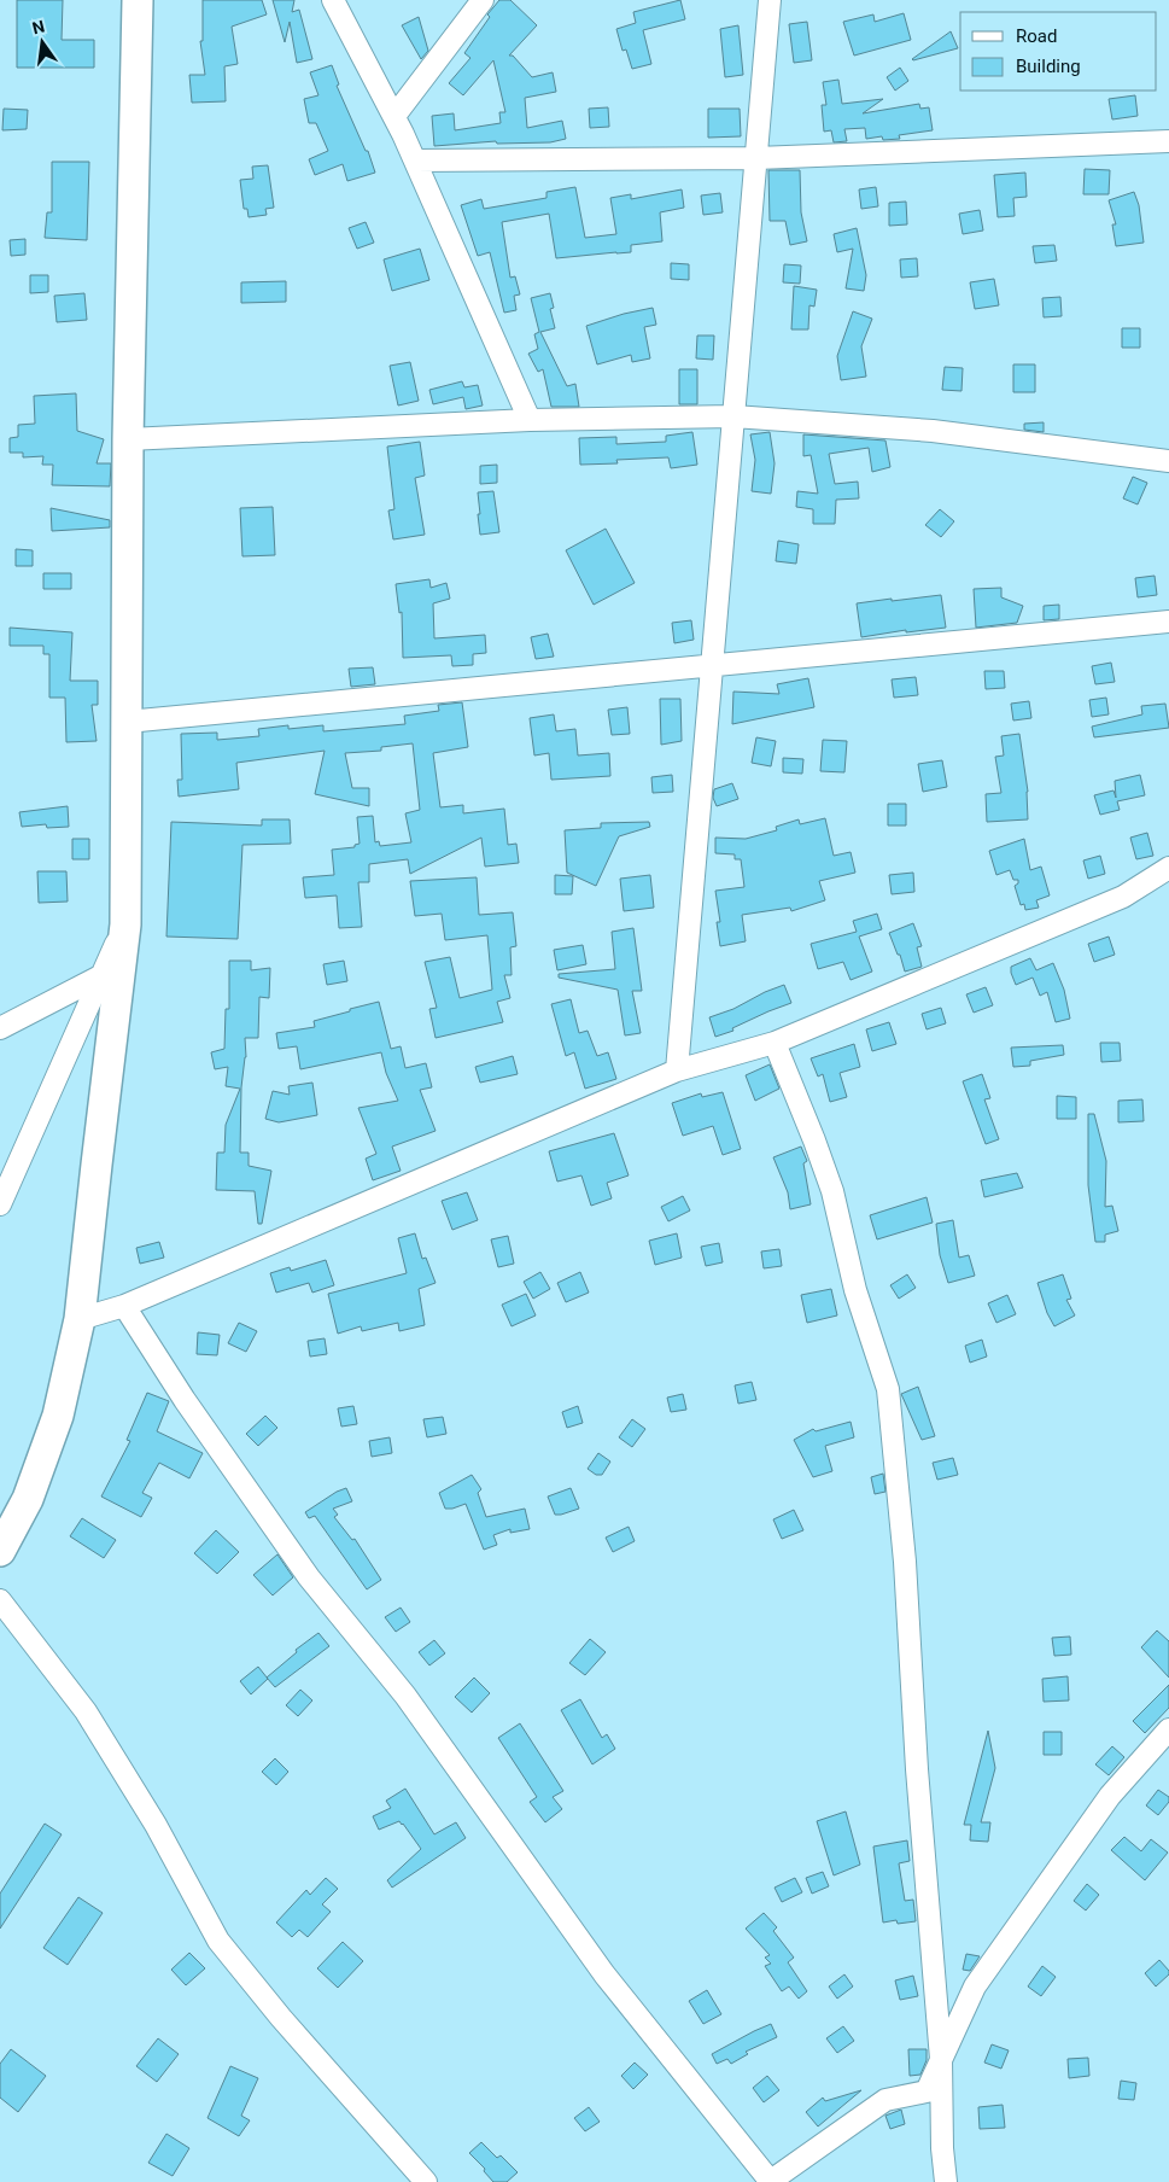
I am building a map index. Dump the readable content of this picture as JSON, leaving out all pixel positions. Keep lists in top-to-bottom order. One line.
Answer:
{"legend":["Road","Building"],"north":"top"}
